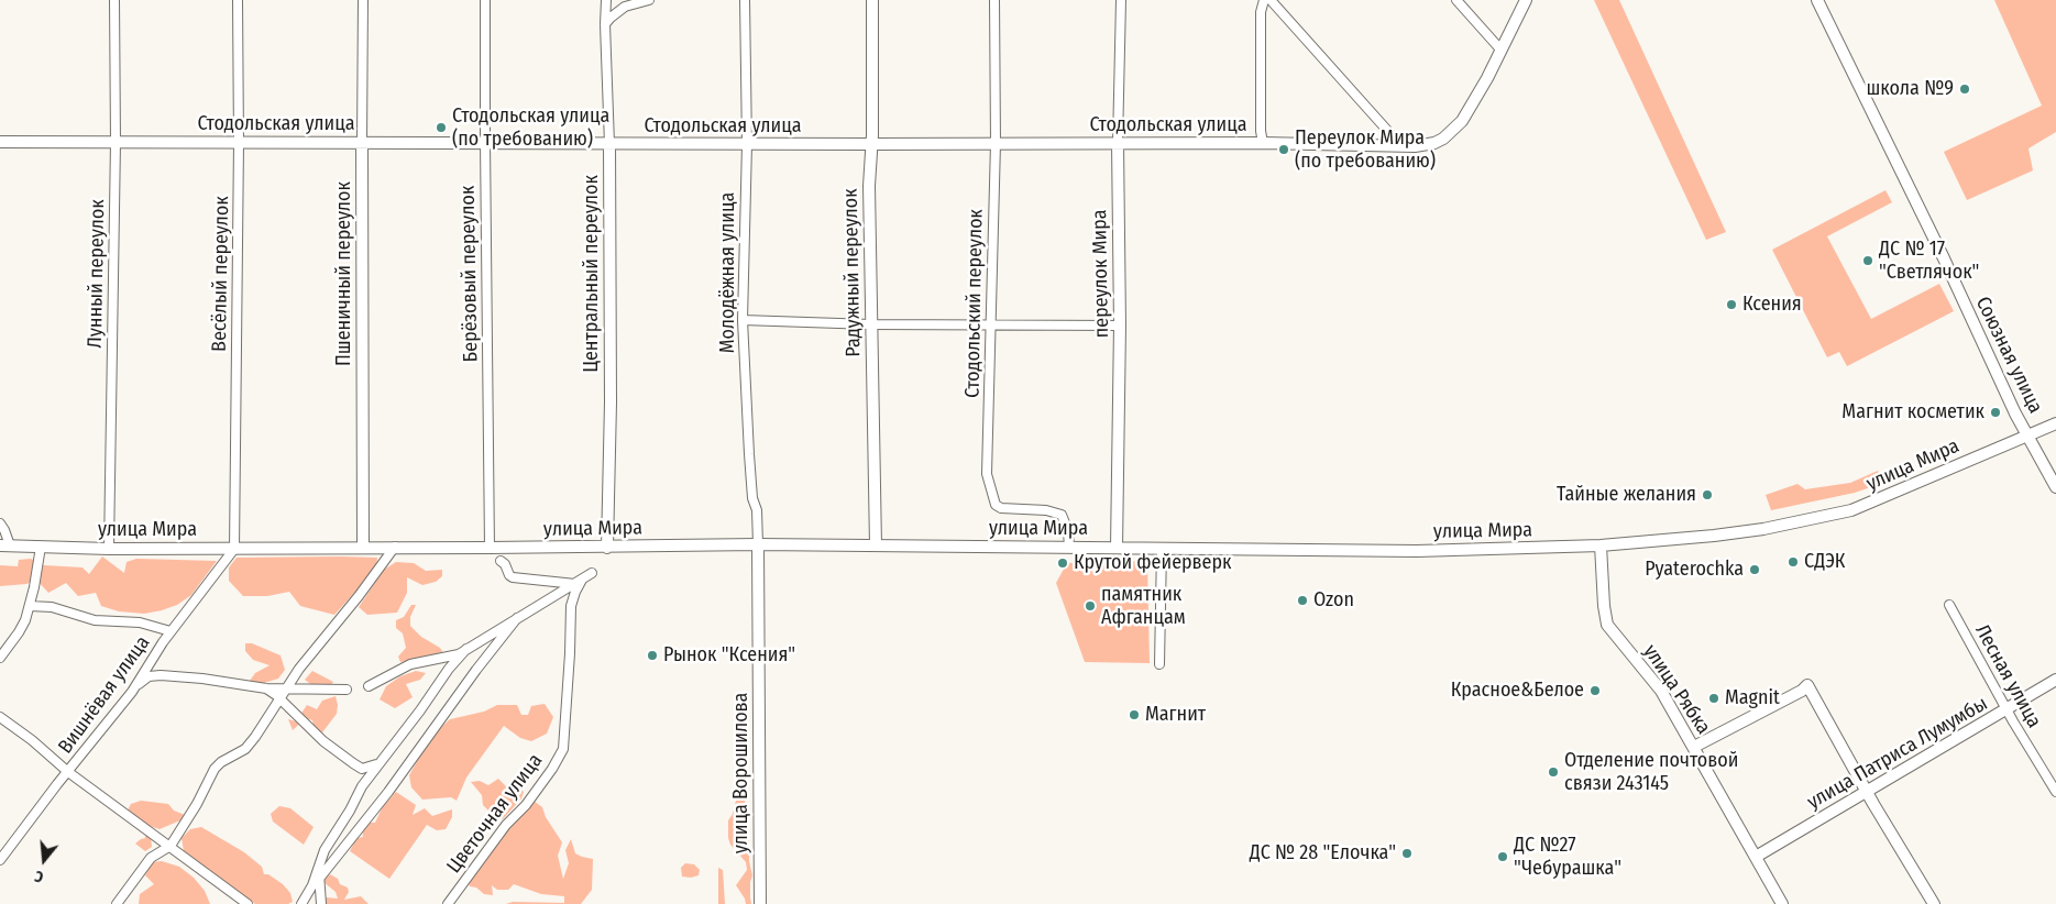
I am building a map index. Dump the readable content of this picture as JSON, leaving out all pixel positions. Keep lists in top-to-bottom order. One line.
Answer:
{"streets":{"street":["Стодольская улица","Молодёжная улица","Радужный переулок","Лунный переулок","Весёлый переулок","Пшеничный переулок","Берёзовый переулок","Центральный переулок","переулок Мира","Стодольский переулок","Союзная улица","улица Мира","Лесная улица","улица Рябка","Вишнёвая улица","улица Патриса Лумумбы","улица Ворошилова","Цветочная улица"]},"crossings":[["Стодольская улица","Молодёжная улица"],["Стодольская улица","Радужный переулок"],["Стодольская улица","Лунный переулок"],["Стодольская улица","Весёлый переулок"],["Стодольская улица","Пшеничный переулок"],["Стодольская улица","Берёзовый переулок"],["Стодольская улица","Центральный переулок"],["Стодольская улица","переулок Мира"],["Стодольская улица","Стодольский переулок"],["Молодёжная улица","улица Мира"],["Молодёжная улица","улица Ворошилова"],["Радужный переулок","улица Мира"],["Лунный переулок","улица Мира"],["Весёлый переулок","улица Мира"],["Весёлый переулок","Вишнёвая улица"],["Пшеничный переулок","улица Мира"],["Берёзовый переулок","улица Мира"],["Центральный переулок","улица Мира"],["переулок Мира","улица Мира"],["Стодольский переулок","улица Мира"],["Союзная улица","улица Мира"],["улица Мира","улица Рябка"],["улица Мира","Вишнёвая улица"],["улица Мира","улица Ворошилова"],["Лесная улица","улица Патриса Лумумбы"],["улица Рябка","улица Патриса Лумумбы"]],"places":["школа №9","Стодольская улица (по требованию)","Переулок Мира (по требованию)","ДС № 17 \"Светлячок\"","Ксения","Магнит косметик","Тайные желания","СДЭК","Крутой фейерверк","Pyaterochka","Ozon","памятник Афганцам","Рынок \"Ксения\"","Красное&Белое","Magnit","Магнит","Отделение почтовой связи 243145","ДС № 28 \"Елочка\"","ДС №27 \"Чебурашка\""],"north":"bottom"}
